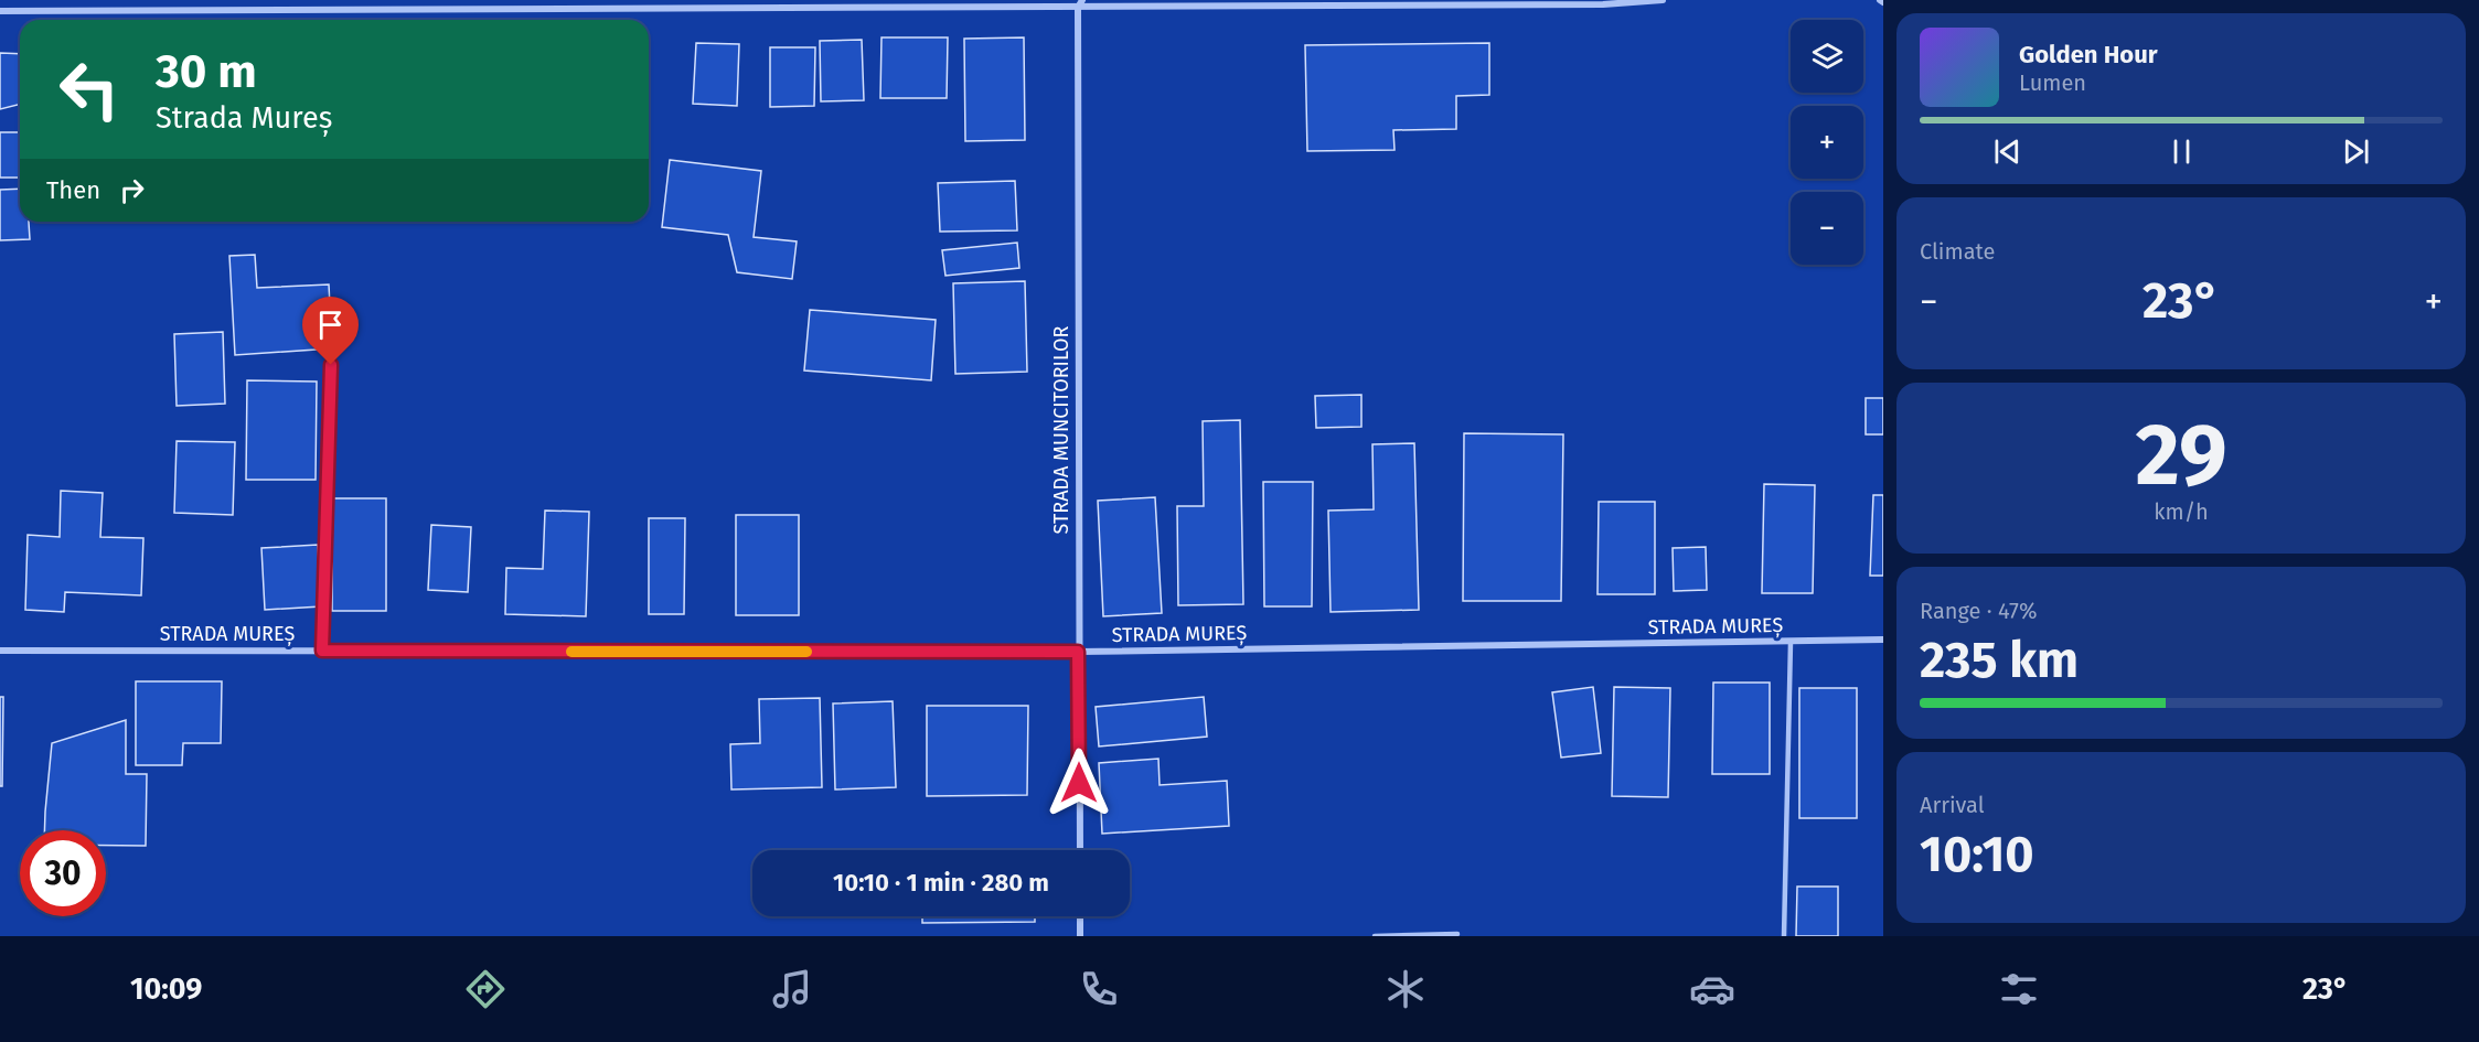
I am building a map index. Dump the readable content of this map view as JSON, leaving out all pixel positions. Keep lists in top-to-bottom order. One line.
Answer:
{"streets":{"street":["STRADA MUNCITORILOR","STRADA MUREȘ"]},"crossings":[["STRADA MUNCITORILOR","STRADA MUREȘ"]],"page":{"map_buttons":["+","−"],"turn":["30 m","Strada Mureș"],"song":["Golden Hour","Lumen"],"then":"Then","tile":["Climate",["29","km/h"],["Range · 47%","235 km"],["Arrival","10:10"]],"heat":["−","23°","+"],"limit":"30","trip":"10:10 · 1 min · 280 m","tabs":["10:09","23°"]}}
